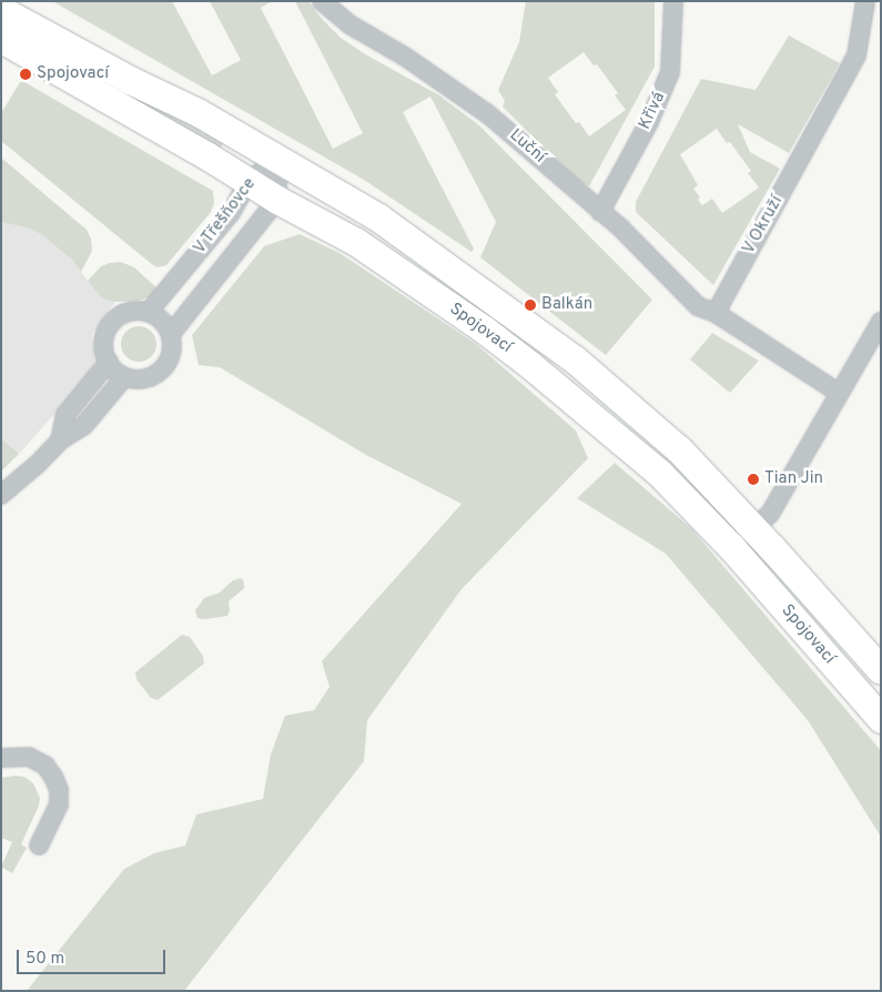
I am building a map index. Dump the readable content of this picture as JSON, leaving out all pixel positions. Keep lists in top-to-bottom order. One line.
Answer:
{"streets":{"main road":["Spojovací"],"street":["Křivá","Luční","V Třešňovce","V Okruží"]},"crossings":[["Křivá","Luční"],["Luční","V Okruží"],["V Třešňovce","Spojovací"]],"places":["Spojovací","Balkán","Tian Jin"],"scale_bar":"50 m"}
